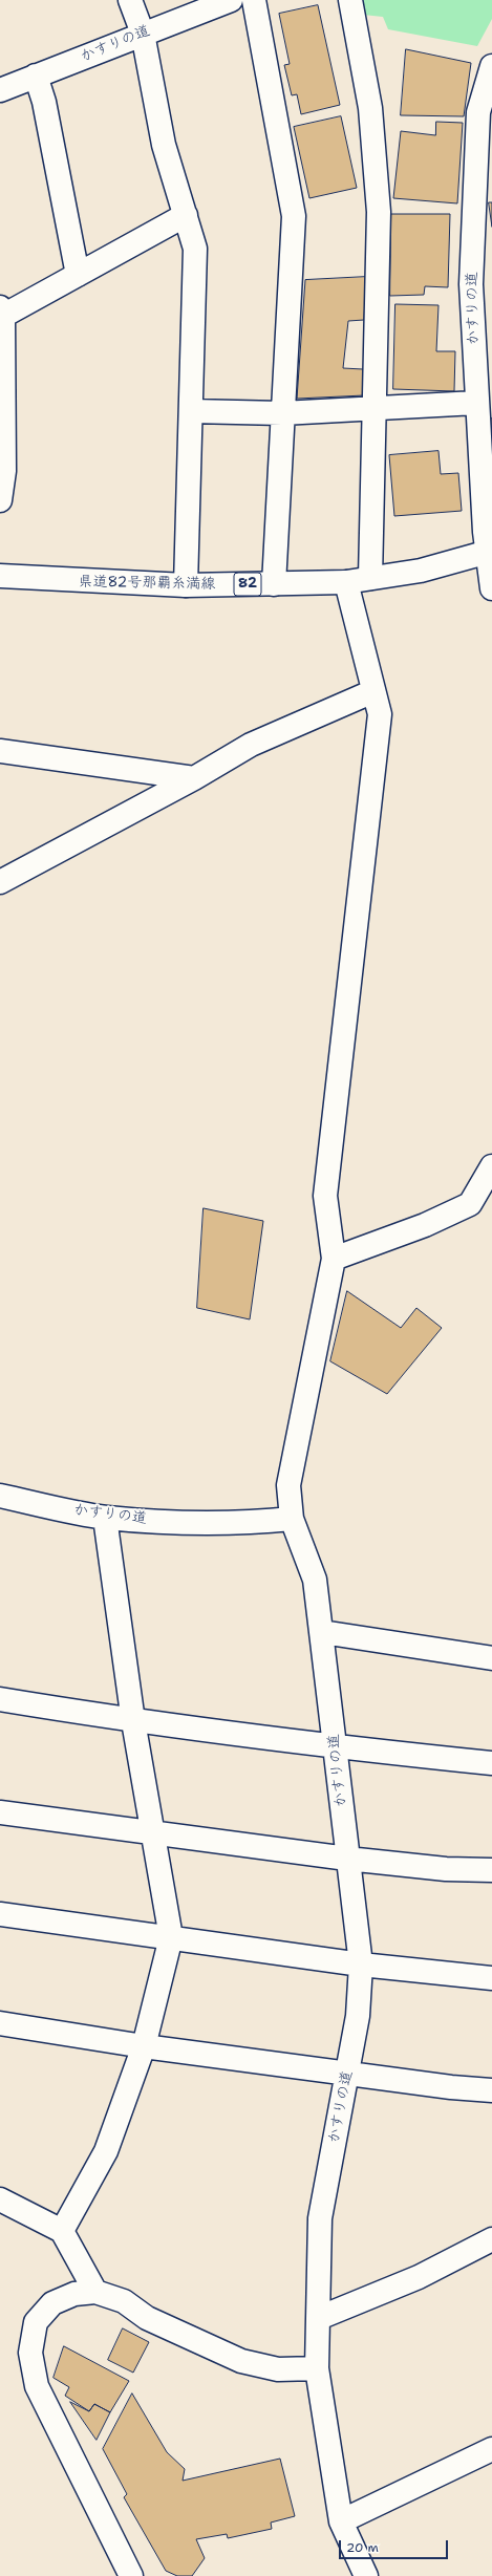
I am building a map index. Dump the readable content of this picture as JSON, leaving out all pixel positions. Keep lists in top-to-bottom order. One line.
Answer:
{"streets":{"street":["かすりの道","県道82号那覇糸満線","82"]},"crossings":[["かすりの道","県道82号那覇糸満線"]],"scale_bar":"20 m"}
